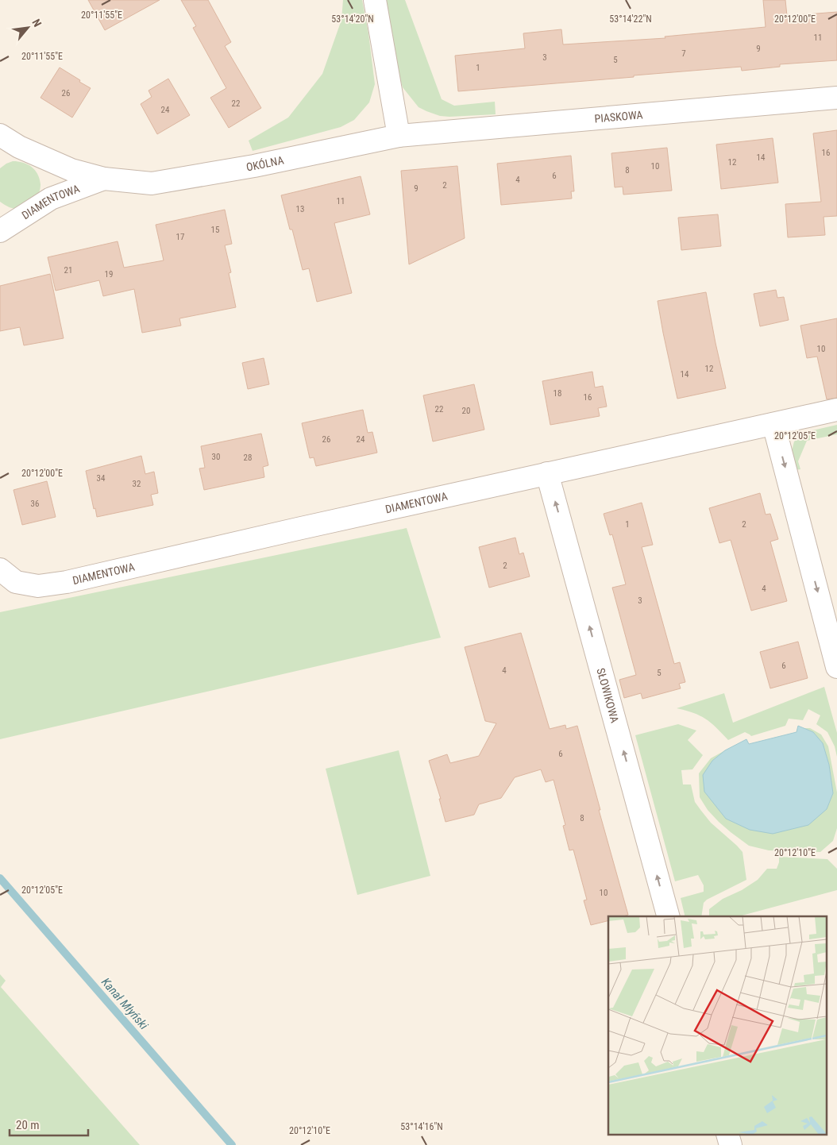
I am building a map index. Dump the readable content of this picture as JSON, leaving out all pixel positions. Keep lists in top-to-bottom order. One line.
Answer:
{"streets":{"street":["PIASKOWA","OKÓLNA","DIAMENTOWA","SŁOWIKOWA"]},"crossings":[["PIASKOWA","OKÓLNA"],["OKÓLNA","DIAMENTOWA"],["DIAMENTOWA","SŁOWIKOWA"]],"one_way":["SŁOWIKOWA"],"water":["Kanał Młyński"],"house_numbers":["11","9","7","3","5","1","26","22","24","16","14","12","10","8","6","4","2","9","11","13","15","17","21","19","10","12","14","18","16","22","20","26","24","30","28","34","32","36","1","2","2","4","3","6","4","5","6","8","10"],"scale_bar":"20 m","north":"top right","coordinates":["20°11'55\"E","53°14'20\"N","53°14'22\"N","20°12'00\"E","20°12'05\"E","20°12'10\"E","53°14'16\"N"]}
